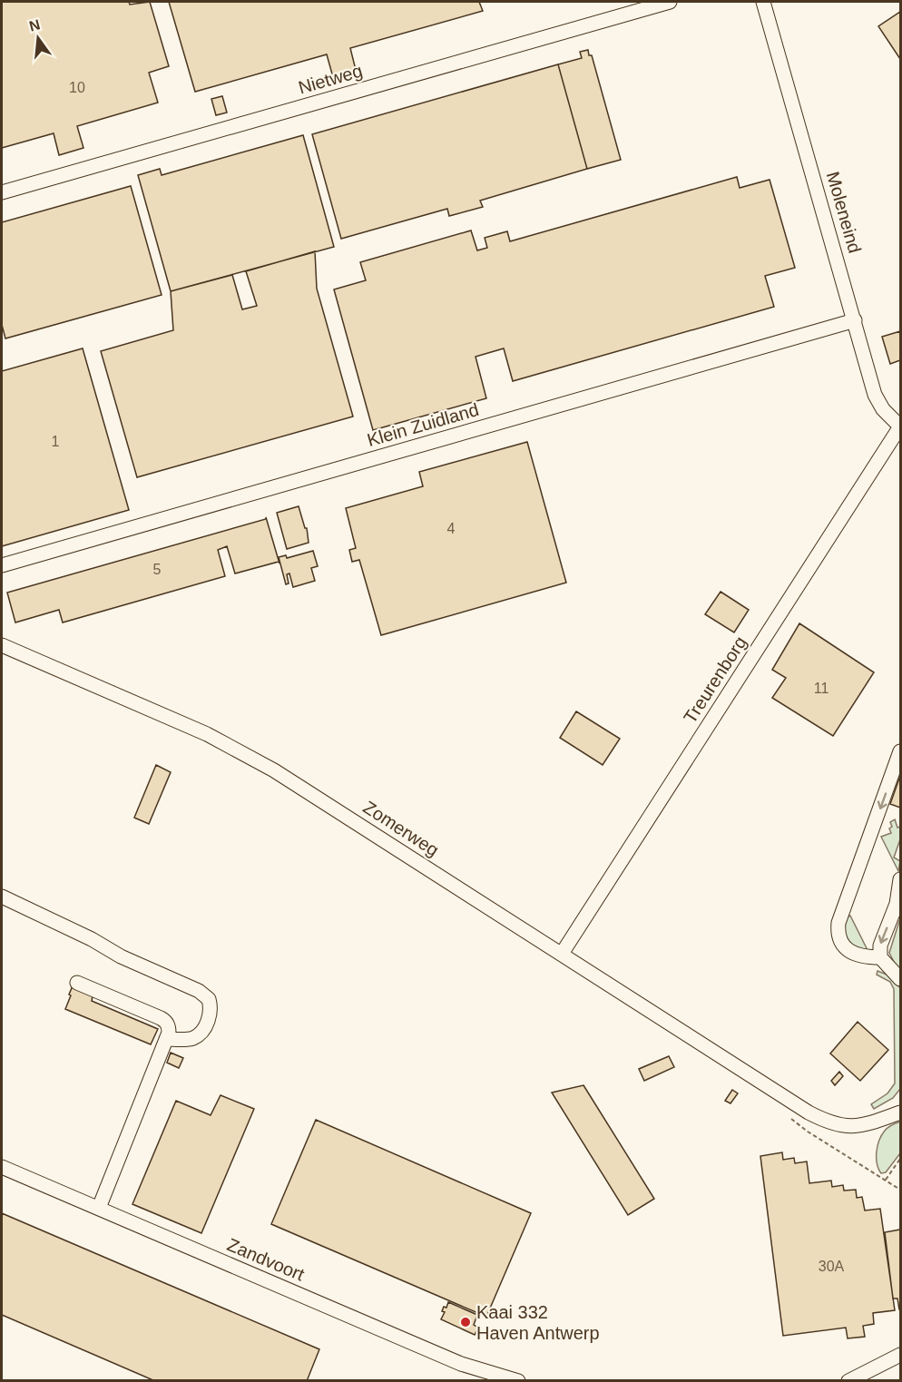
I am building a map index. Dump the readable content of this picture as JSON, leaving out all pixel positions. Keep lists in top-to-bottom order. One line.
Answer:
{"streets":{"street":["Nietweg","Moleneind","Klein Zuidland","Treurenborg","Zomerweg","Zandvoort"]},"crossings":[["Moleneind","Klein Zuidland"],["Moleneind","Treurenborg"],["Treurenborg","Zomerweg"]],"places":["Kaai 332 Haven Antwerp"],"house_numbers":["10","1","4","5","11","30A"],"north":"top"}
